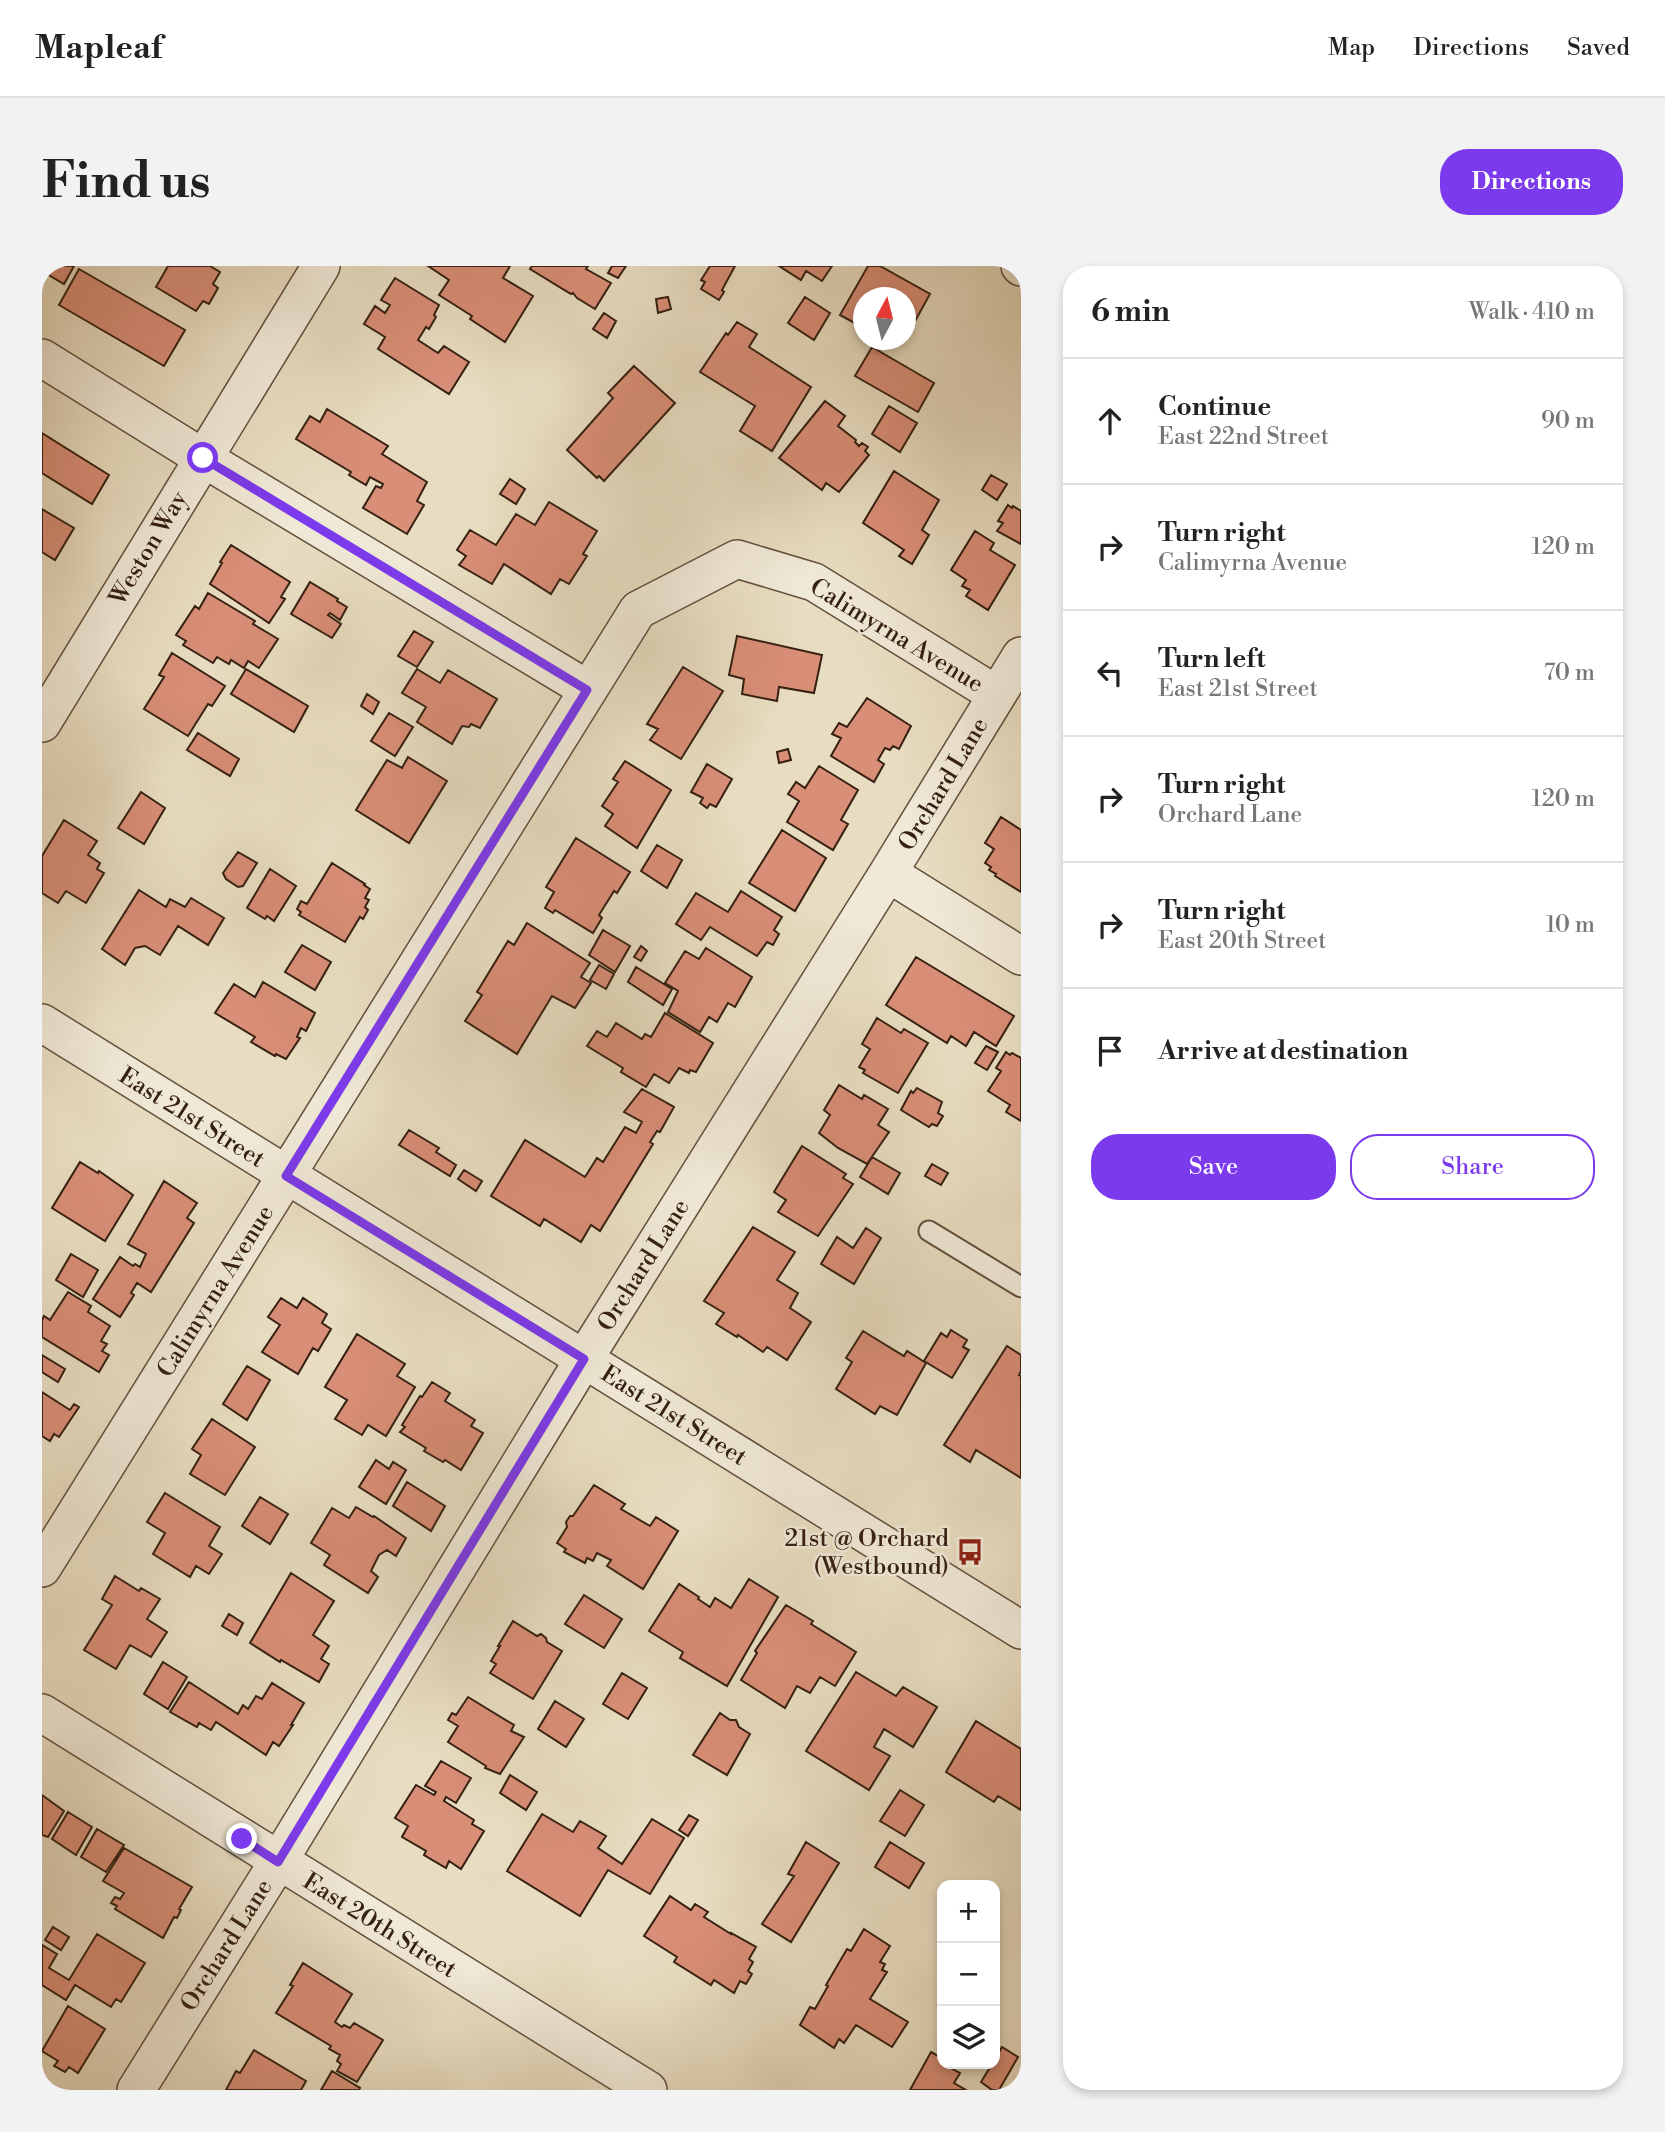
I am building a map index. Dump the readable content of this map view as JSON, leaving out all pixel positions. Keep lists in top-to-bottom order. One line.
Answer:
{"streets":{"street":["Weston Way","Calimyrna Avenue","Orchard Lane","East 21st Street","East 20th Street"]},"crossings":[["Calimyrna Avenue","Orchard Lane"],["Calimyrna Avenue","East 21st Street"],["Orchard Lane","East 21st Street"],["Orchard Lane","East 20th Street"]],"places":{"bus stop":["21st @ Orchard (Westbound)"]},"north":"top","page":{"header":"Mapleaf","nav":["Map","Directions","Saved"],"buttons":["Directions",["Save","Share"]],"title":"Find us","heading":["6 min","Walk · 410 m"],"list":[["Continue","East 22nd Street","90 m"],["Turn right","Calimyrna Avenue","120 m"],["Turn left","East 21st Street","70 m"],["Turn right","Orchard Lane","120 m"],["Turn right","East 20th Street","10 m"],"Arrive at destination"],"map_buttons":["+","−"]}}
